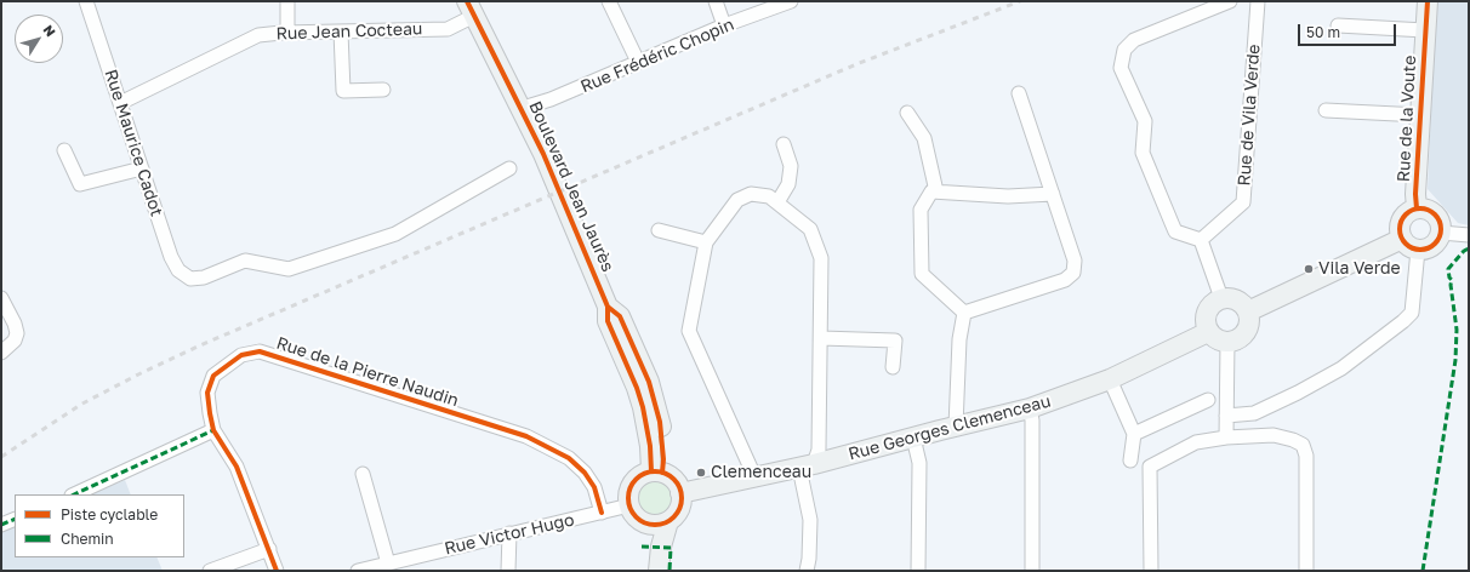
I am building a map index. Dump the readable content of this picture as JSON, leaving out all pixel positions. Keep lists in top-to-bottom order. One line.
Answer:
{"streets":{"street":["Rue Jean Cocteau","Rue Frédéric Chopin","Rue de Vila Verde","Rue de la Voute","Rue Maurice Cadot","Boulevard Jean Jaurès","Rue de la Pierre Naudin","Rue Georges Clemenceau","Rue Victor Hugo"]},"crossings":[["Rue Jean Cocteau","Rue Maurice Cadot"],["Rue Jean Cocteau","Boulevard Jean Jaurès"],["Rue Frédéric Chopin","Boulevard Jean Jaurès"],["Boulevard Jean Jaurès","Rue Georges Clemenceau"],["Boulevard Jean Jaurès","Rue Victor Hugo"],["Rue de la Pierre Naudin","Rue Victor Hugo"],["Rue Georges Clemenceau","Rue Victor Hugo"]],"places":["Vila Verde","Clemenceau"],"legend":["Piste cyclable","Chemin"],"scale_bar":"50 m","north":"top right"}
